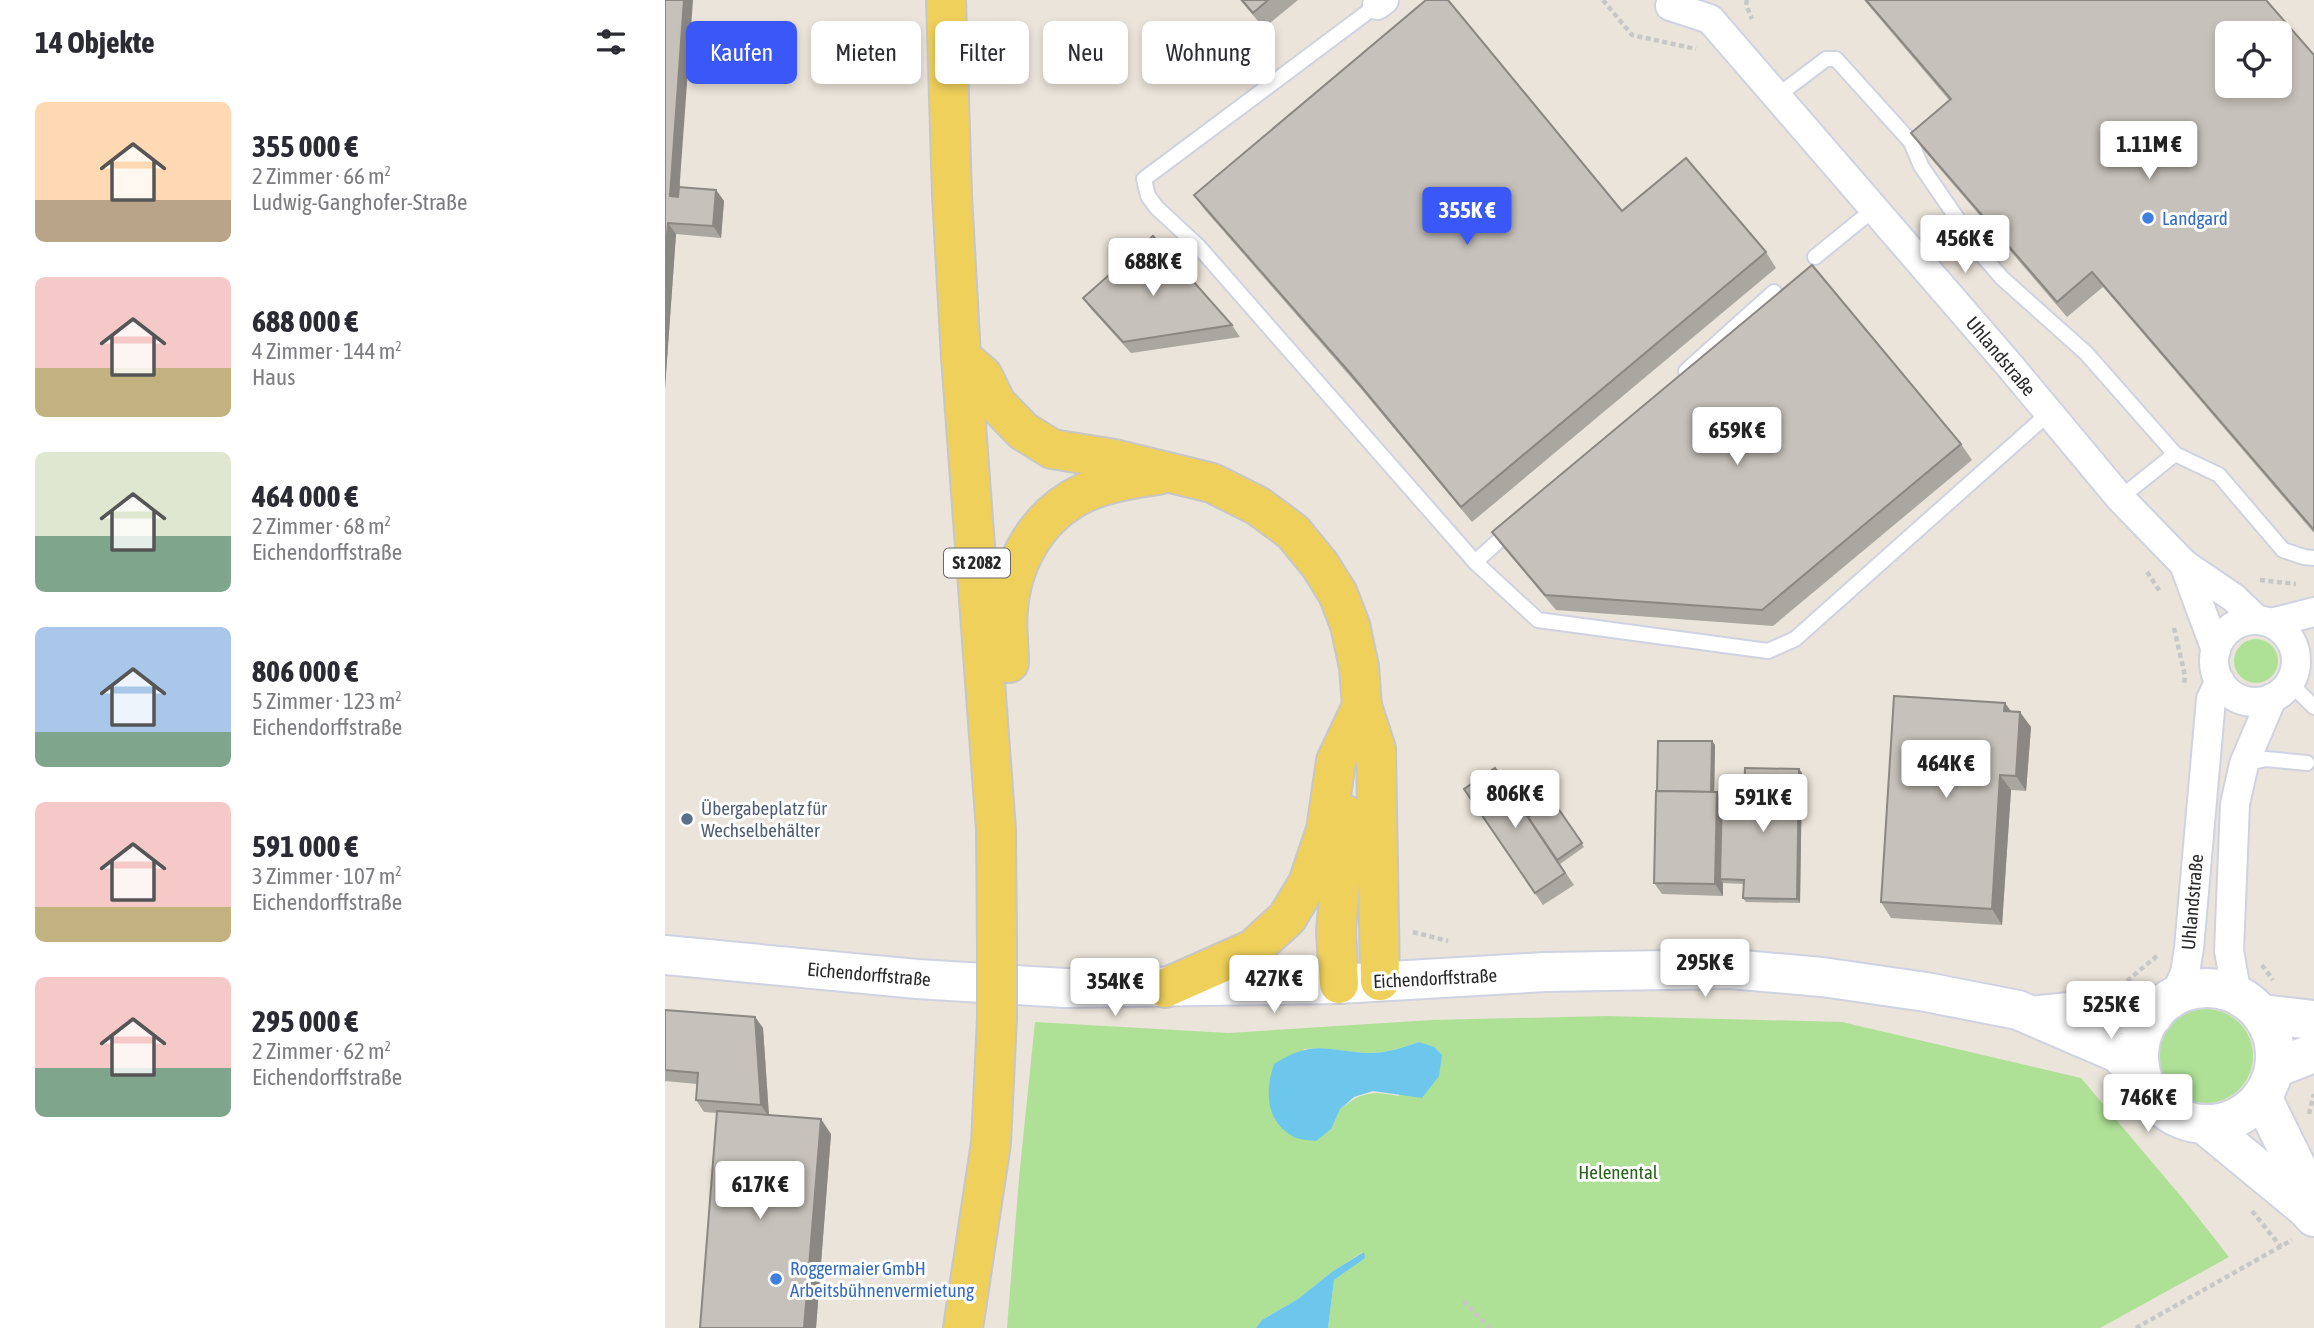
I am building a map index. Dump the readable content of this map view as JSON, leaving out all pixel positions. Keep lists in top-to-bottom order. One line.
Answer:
{"streets":{"main road":["St 2082"],"street":["Uhlandstraße","Eichendorffstraße"]},"crossings":[["Uhlandstraße","Eichendorffstraße"]],"parks":["Helenental"],"places":["Landgard","Übergabeplatz für Wechselbehälter","Roggermaier GmbH Arbeitsbühnenvermietung"],"page":{"heading":"14 Objekte","chip":["Kaufen","Mieten","Filter","Neu","Wohnung"],"list":[{"name":"355 000 €","note":"2 Zimmer · 66 m² · Ludwig-Ganghofer-Straße"},{"name":"688 000 €","note":"4 Zimmer · 144 m² · Haus"},{"name":"464 000 €","note":"2 Zimmer · 68 m² · Eichendorffstraße"},{"name":"806 000 €","note":"5 Zimmer · 123 m² · Eichendorffstraße"},{"name":"591 000 €","note":"3 Zimmer · 107 m² · Eichendorffstraße"},{"name":"295 000 €","note":"2 Zimmer · 62 m² · Eichendorffstraße"}],"price":["1.11M €","355K €","456K €","688K €","659K €","464K €","806K €","591K €","295K €","427K €","354K €","525K €","746K €","617K €"]}}
